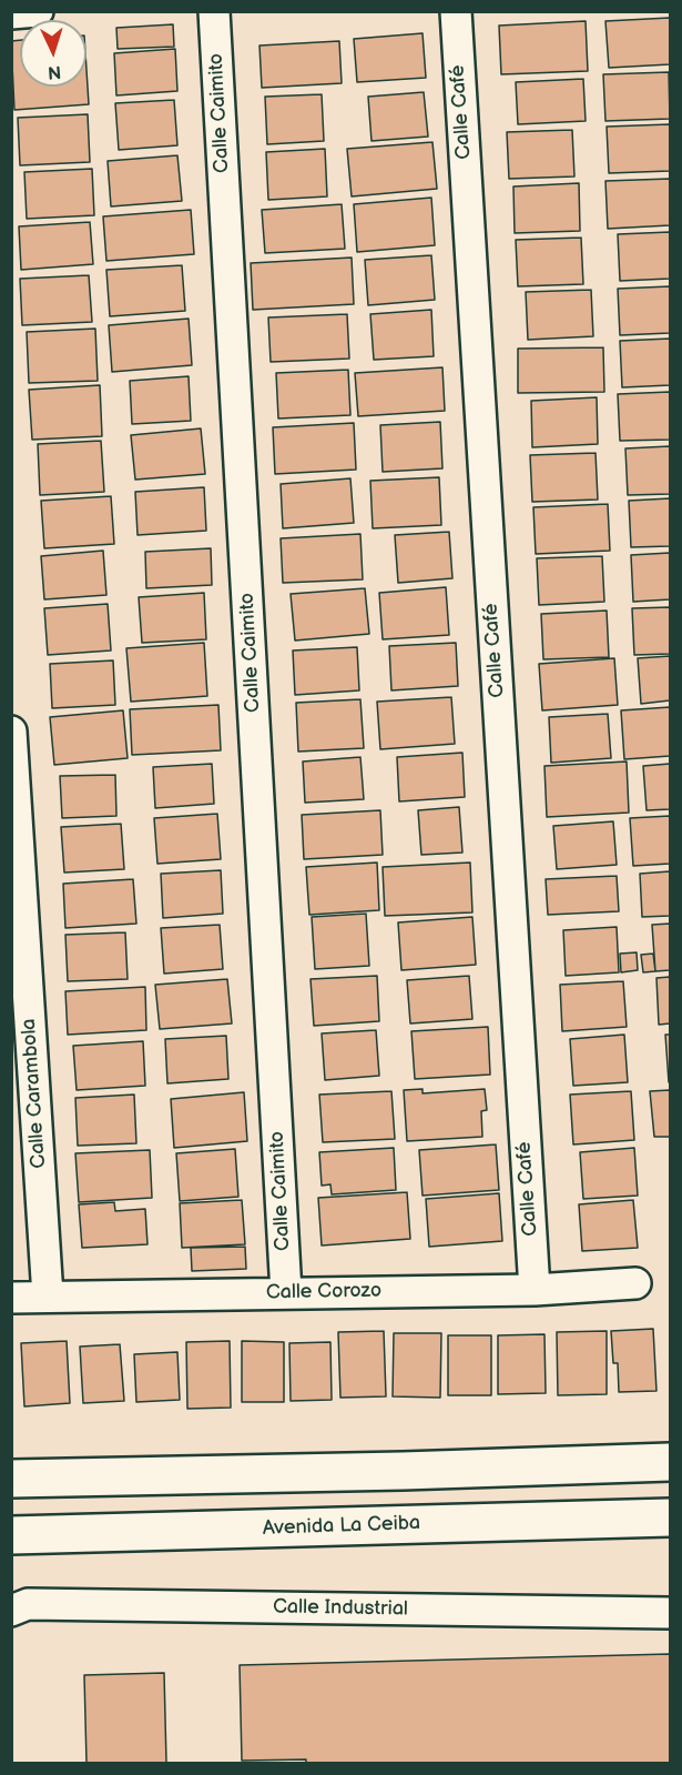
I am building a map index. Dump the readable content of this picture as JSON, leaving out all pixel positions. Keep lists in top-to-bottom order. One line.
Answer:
{"streets":{"highway":["Avenida La Ceiba"],"street":["Calle Café","Calle Caimito","Calle Carambola","Calle Corozo","Calle Industrial"]},"crossings":[["Calle Café","Calle Corozo"],["Calle Caimito","Calle Corozo"],["Calle Carambola","Calle Corozo"]],"north":"bottom"}
